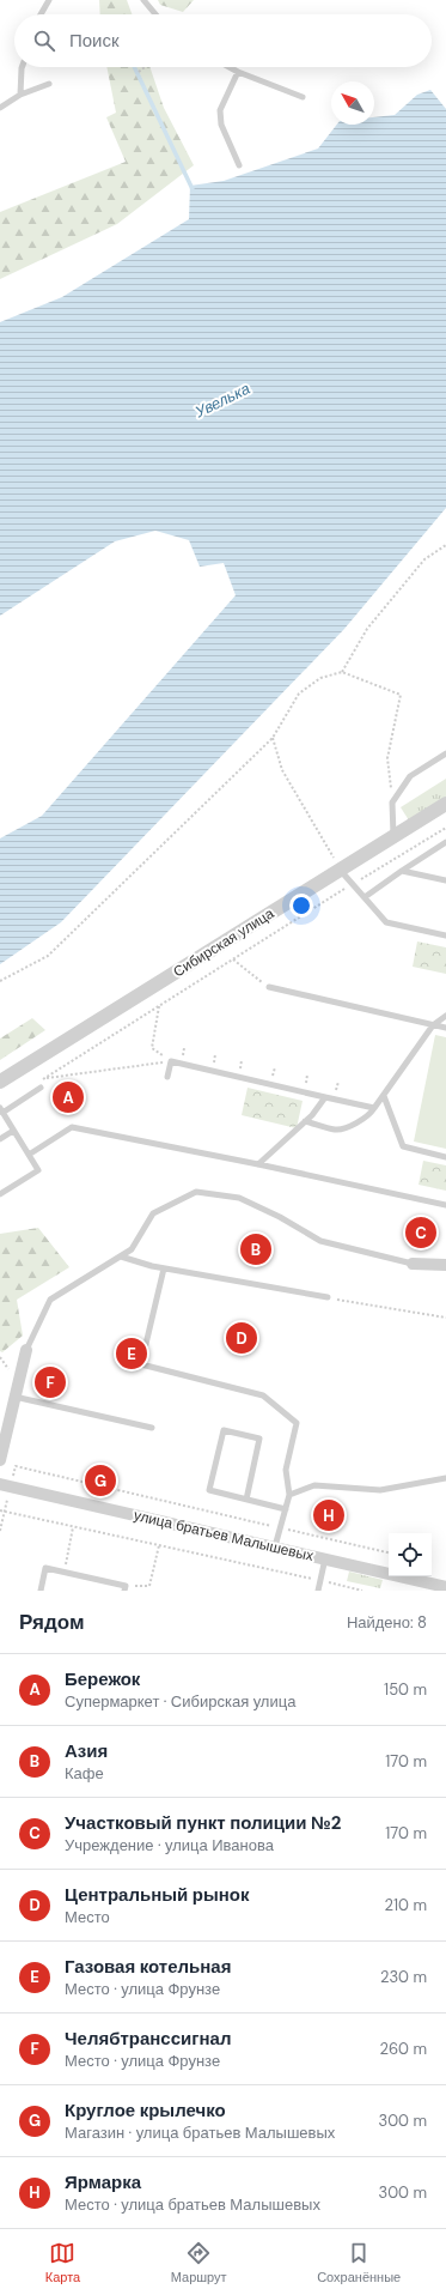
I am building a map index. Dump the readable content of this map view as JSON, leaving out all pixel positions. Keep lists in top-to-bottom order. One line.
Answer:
{"streets":{"street":["Сибирская улица","улица братьев Малышевых"]},"water":["Увелька"],"north":"top left","page":{"search":"Поиск","pins":["A","C","B","D","E","F","G","H"],"heading":["Рядом","Найдено: 8"],"list":[{"mark":"A","name":"Бережок","note":"Супермаркет · Сибирская улица","value":"150 m"},{"mark":"B","name":"Азия","note":"Кафе","value":"170 m"},{"mark":"C","name":"Участковый пункт полиции №2","note":"Учреждение · улица Иванова","value":"170 m"},{"mark":"D","name":"Центральный рынок","note":"Место","value":"210 m"},{"mark":"E","name":"Газовая котельная","note":"Место · улица Фрунзе","value":"230 m"},{"mark":"F","name":"Челябтранссигнал","note":"Место · улица Фрунзе","value":"260 m"},{"mark":"G","name":"Круглое крылечко","note":"Магазин · улица братьев Малышевых","value":"300 m"},{"mark":"H","name":"Ярмарка","note":"Место · улица братьев Малышевых","value":"300 m"}],"nav":["Карта","Маршрут","Сохранённые"]}}
